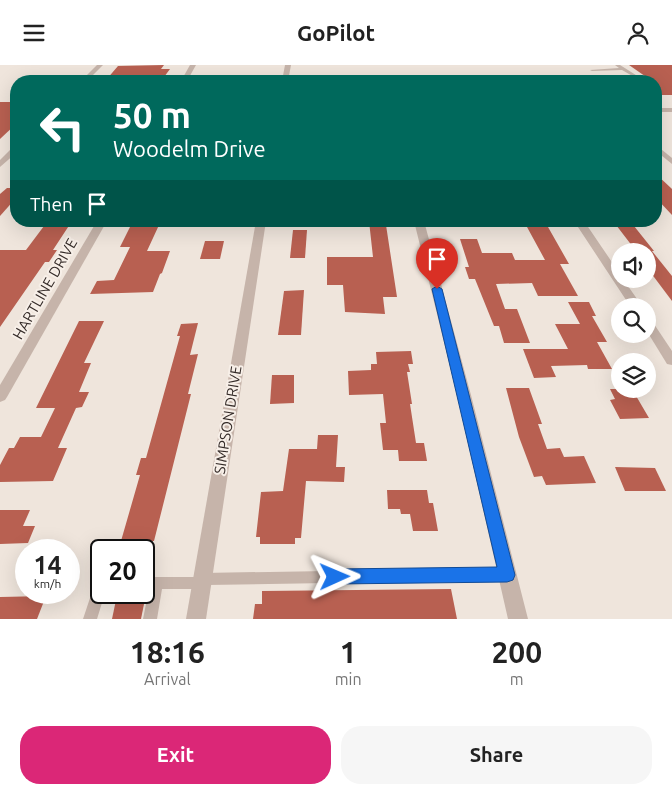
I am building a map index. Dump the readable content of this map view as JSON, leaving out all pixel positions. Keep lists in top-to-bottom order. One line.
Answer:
{"streets":{"street":["HARTLINE DRIVE","SIMPSON DRIVE"]},"page":{"header":"GoPilot","turn":["50 m","Woodelm Drive"],"then":"Then","speed":"14 km/h","limit":"20","eta":["18:16","Arrival","1","min","200","m"],"buttons":["Exit","Share"]}}
